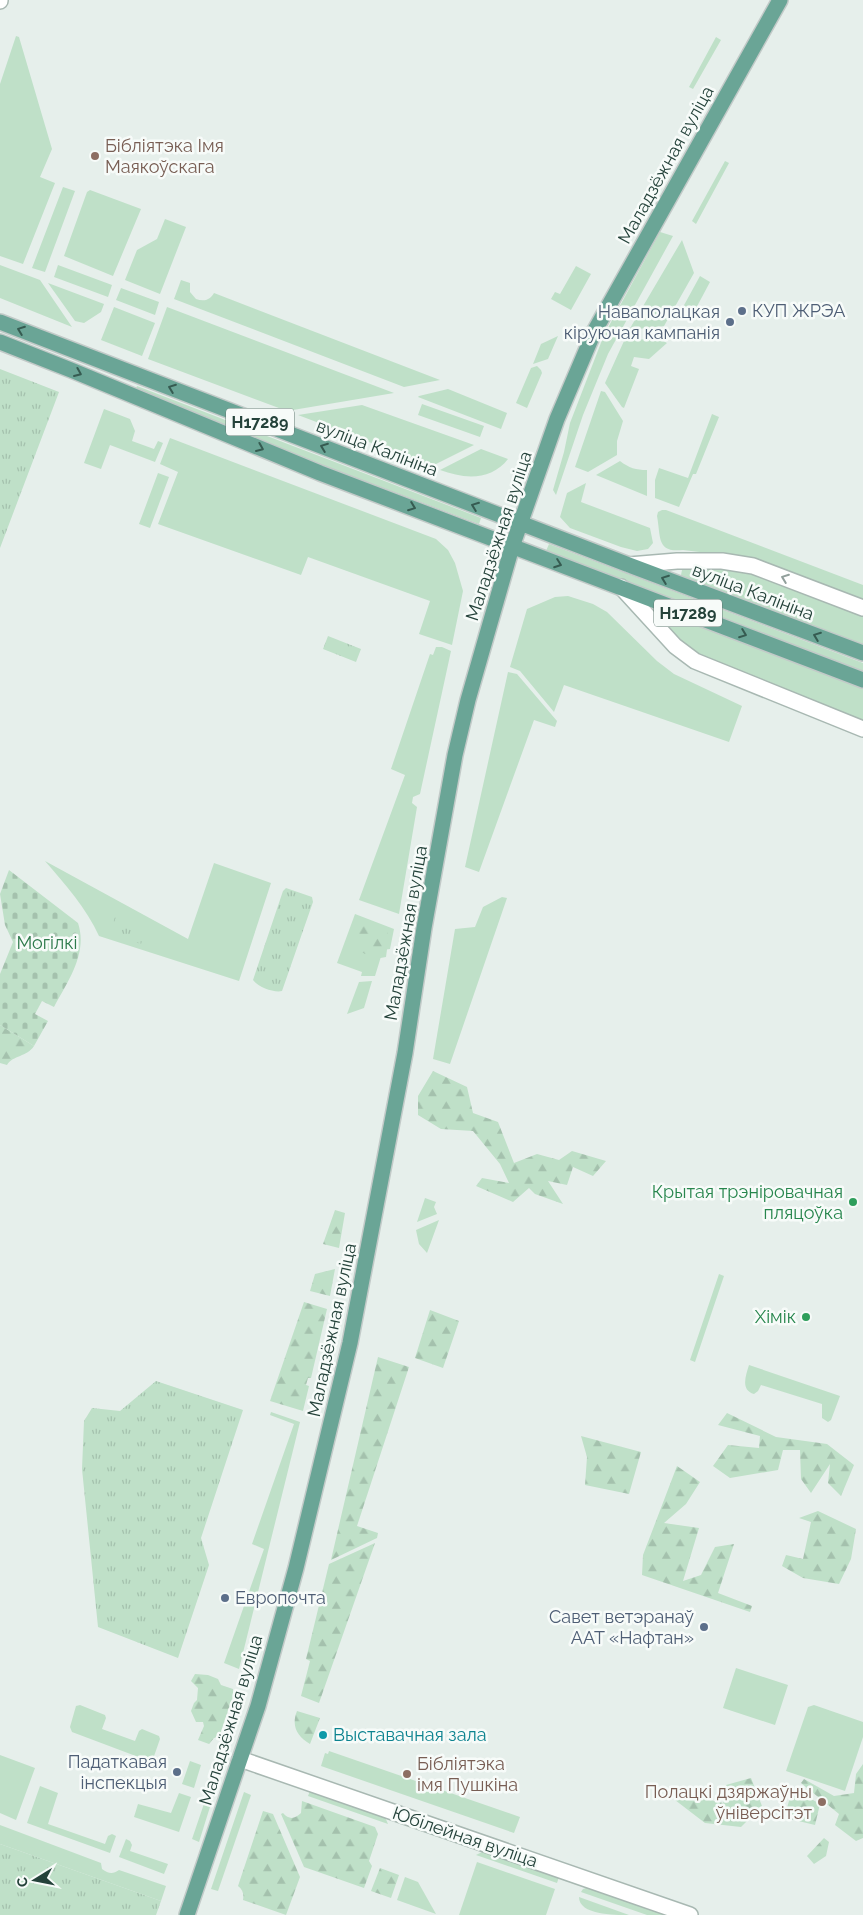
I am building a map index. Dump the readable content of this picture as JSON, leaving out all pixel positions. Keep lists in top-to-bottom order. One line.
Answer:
{"streets":{"main road":["Маладзёжная вуліца","Н17289","вуліца Калініна"],"street":["Юбілейная вуліца"]},"crossings":[["Маладзёжная вуліца","Н17289"],["Маладзёжная вуліца","вуліца Калініна"],["Маладзёжная вуліца","Юбілейная вуліца"]],"parks":["Могілкі"],"places":["Бібліятэка Імя Маякоўскага","КУП ЖРЭА","Наваполацкая кіруючая кампанія","Крытая трэніровачная пляцоўка","Хімік","Европочта","Савет ветэранаў ААТ «Нафтан»","Выставачная зала","Падаткавая інспекцыя","Бібліятэка імя Пушкіна","Полацкі дзяржаўны ўніверсітэт"],"north":"left"}
